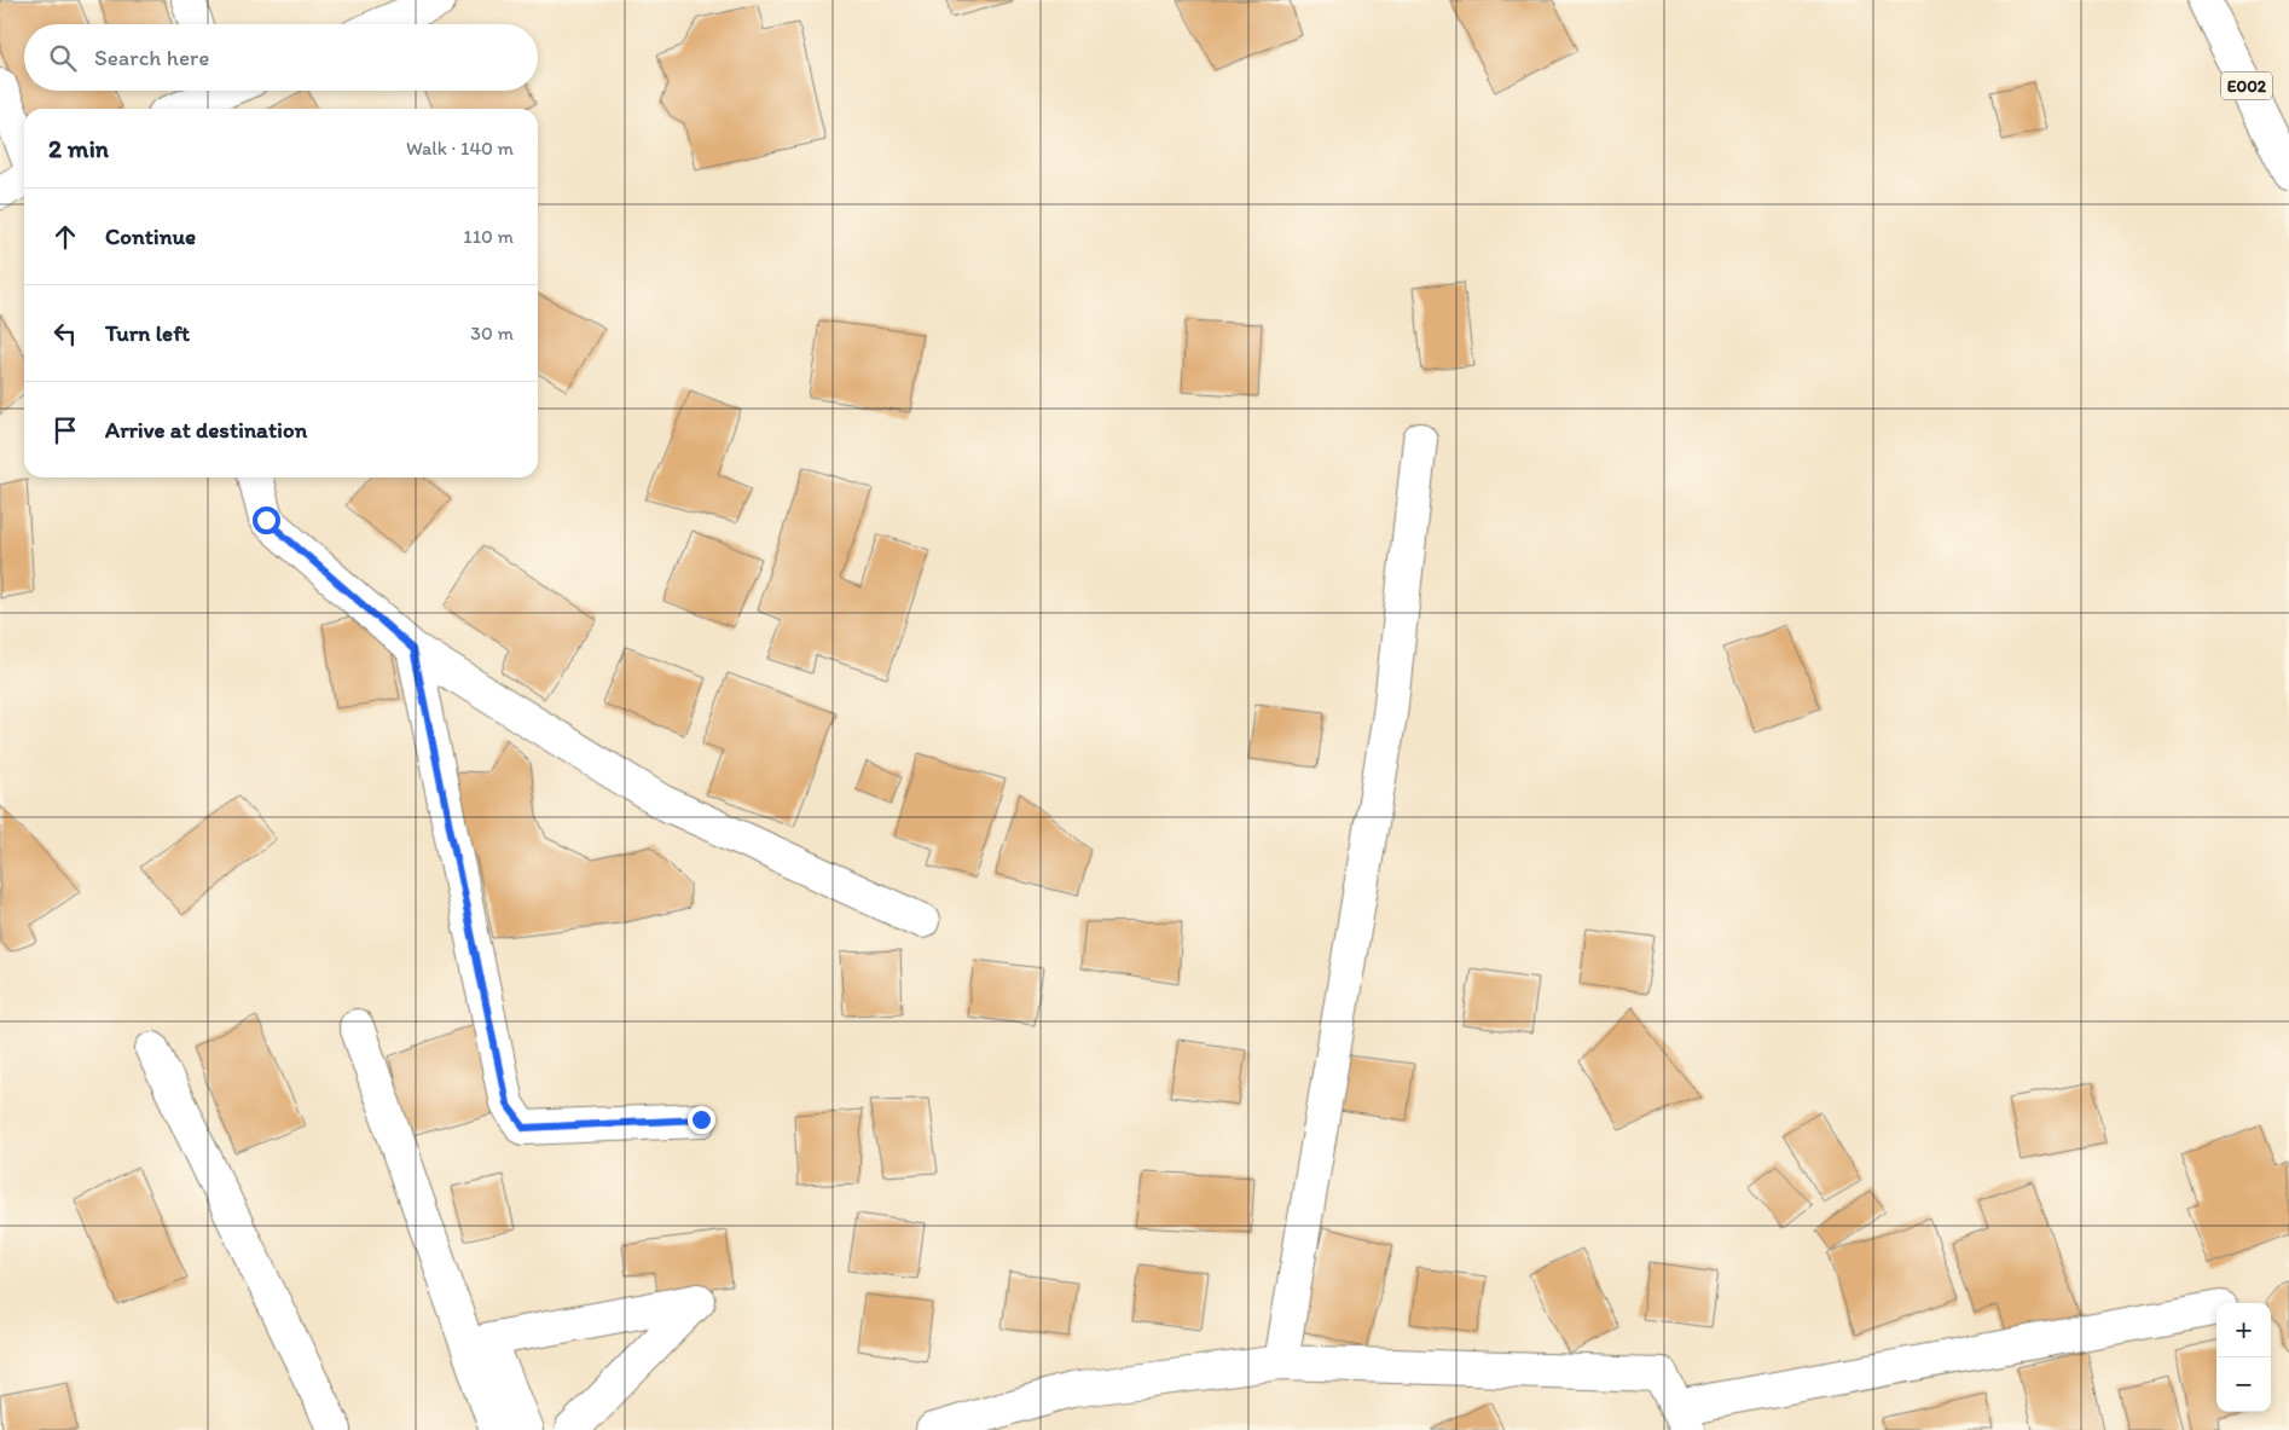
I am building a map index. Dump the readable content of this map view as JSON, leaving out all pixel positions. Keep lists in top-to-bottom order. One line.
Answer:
{"streets":{"main road":["E002"]},"page":{"search":"Search here","heading":["2 min","Walk · 140 m"],"list":[["Continue","110 m"],["Turn left","30 m"],"Arrive at destination"],"map_buttons":["+","−"]}}
